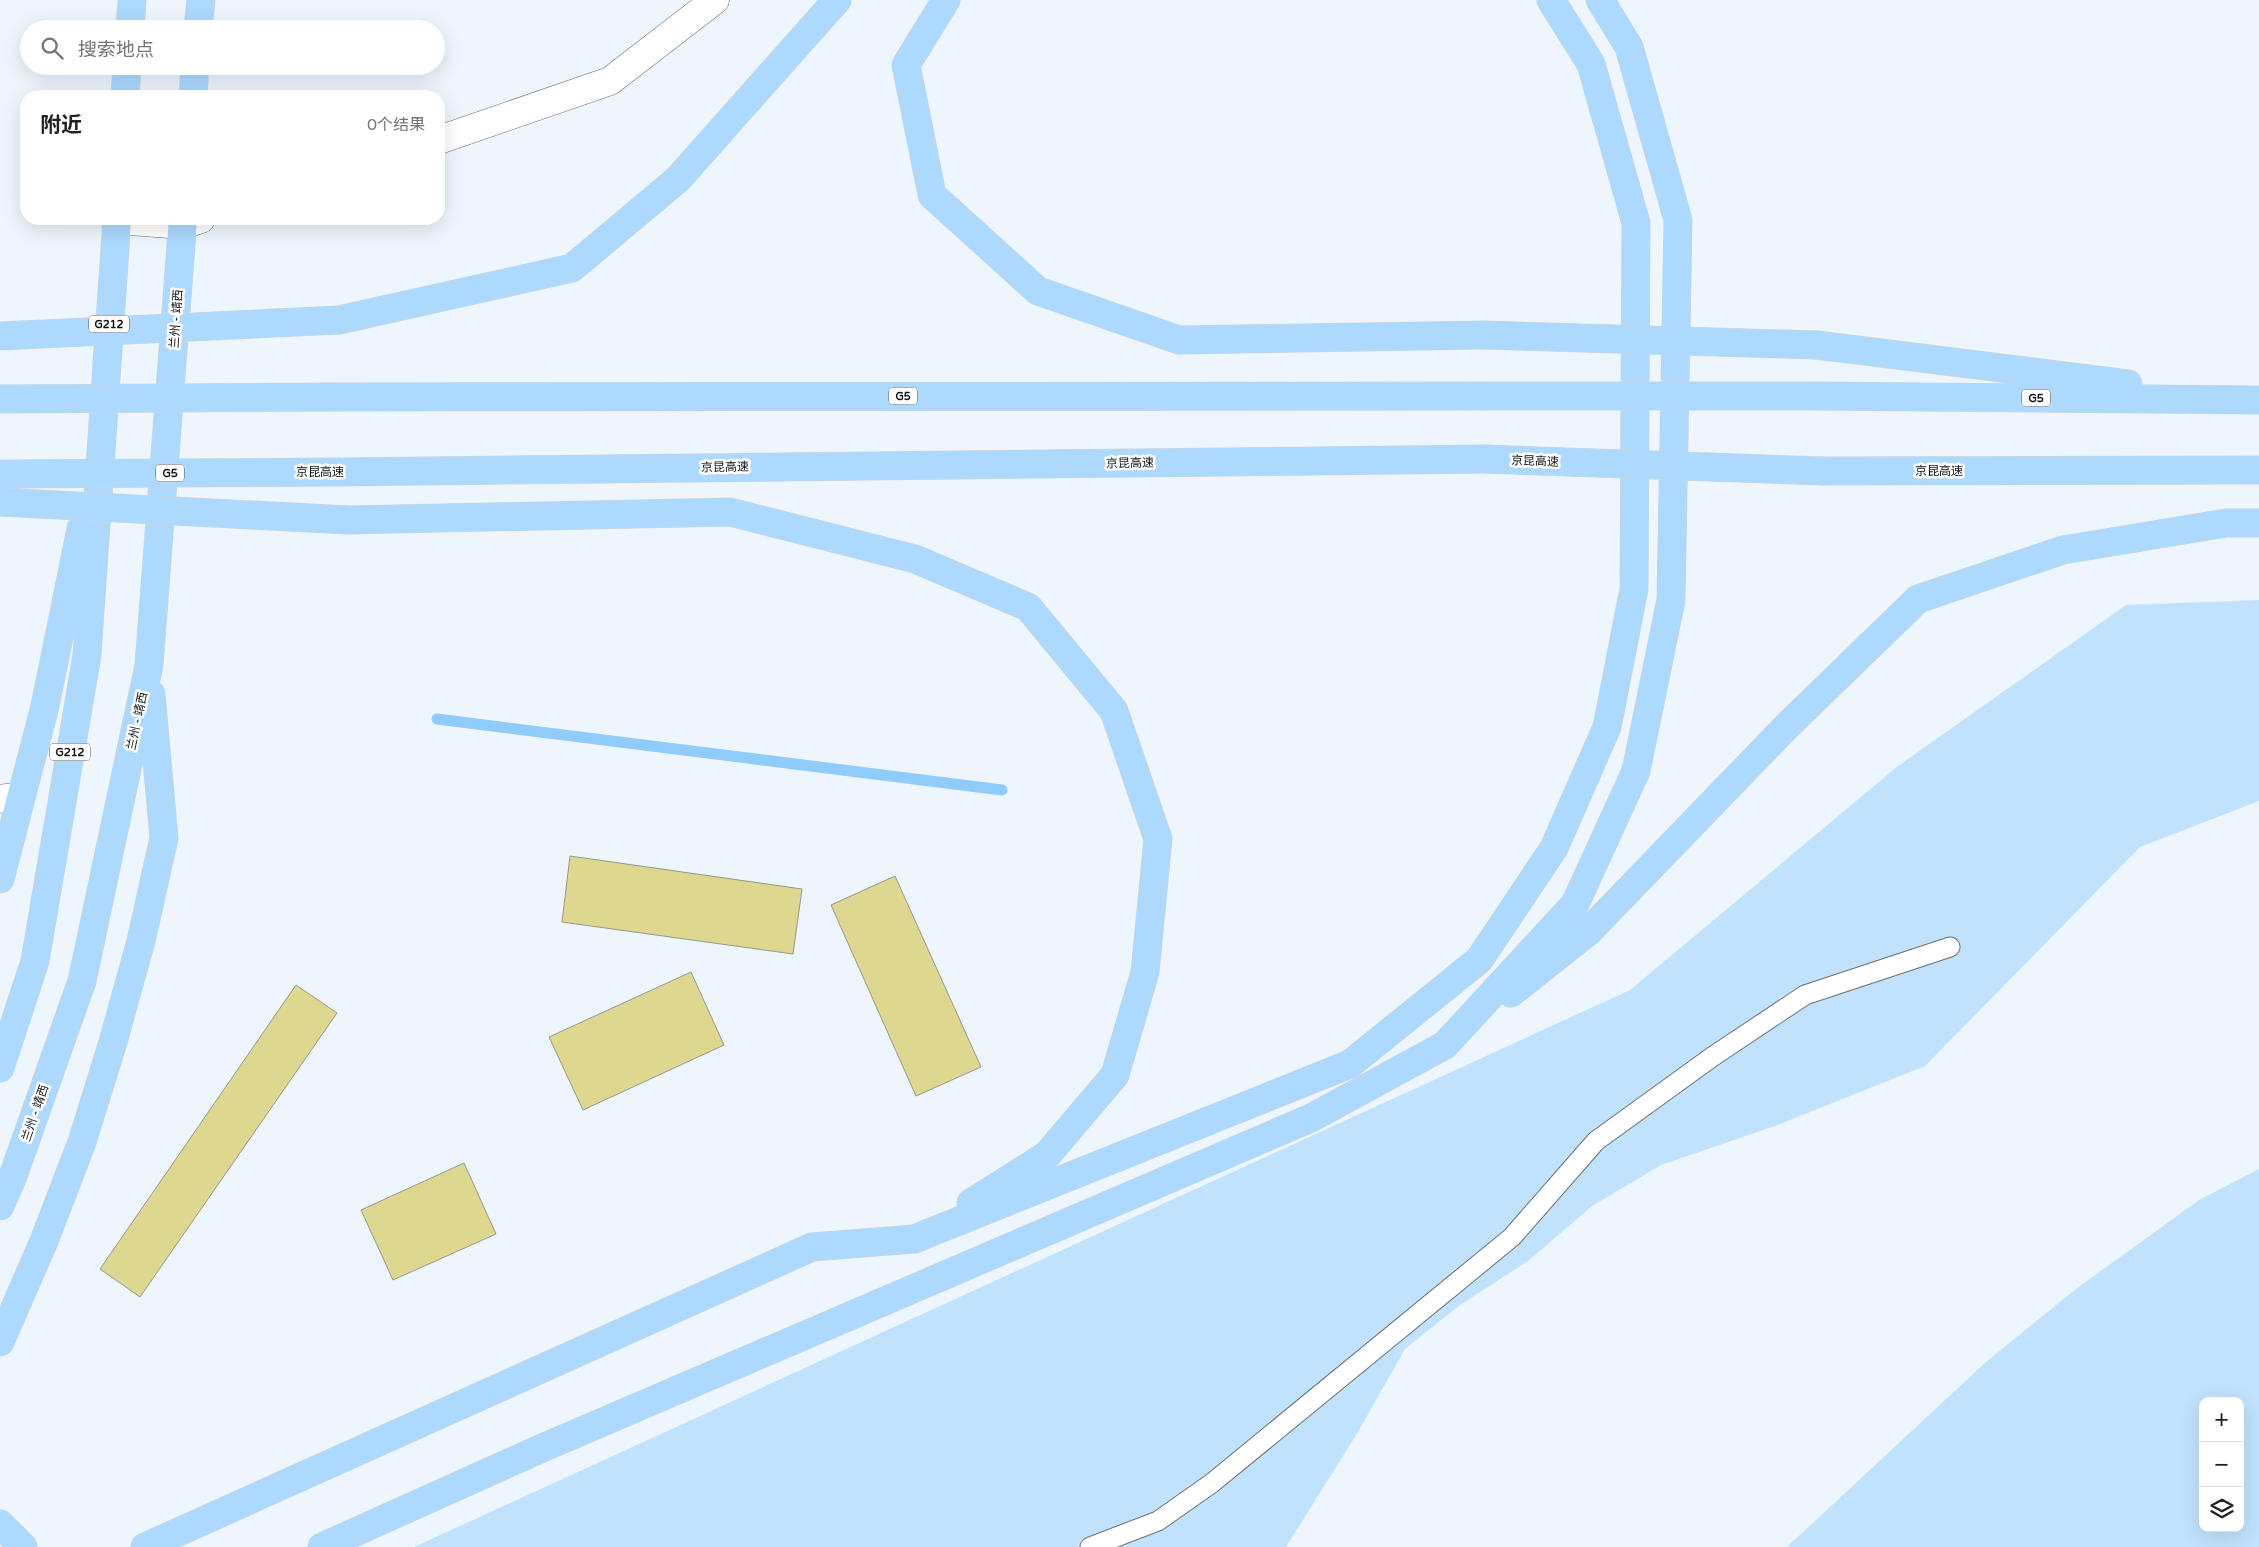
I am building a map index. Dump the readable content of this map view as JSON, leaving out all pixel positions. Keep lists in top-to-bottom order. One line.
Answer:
{"streets":{"highway":["兰州 - 靖西","G212","G5","京昆高速"]},"page":{"search":"搜索地点","heading":["附近","0个结果"],"map_buttons":["+","−"]}}
